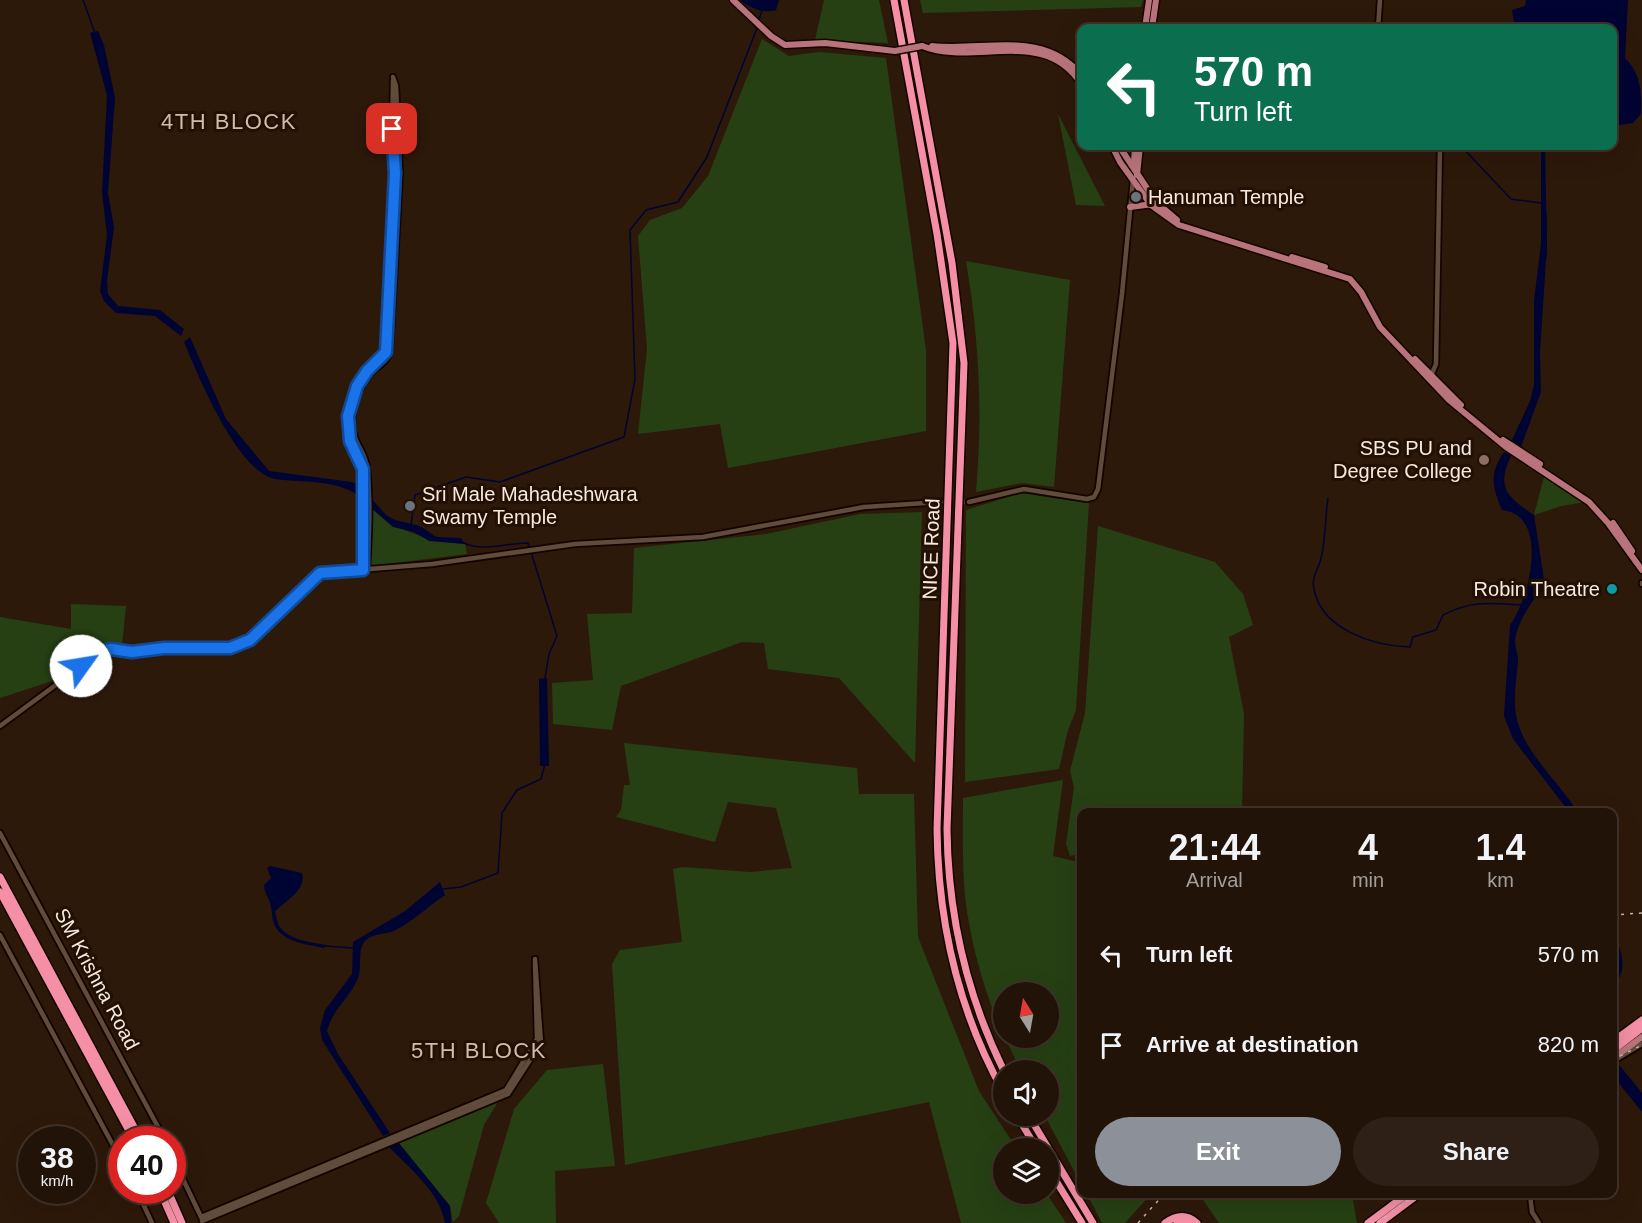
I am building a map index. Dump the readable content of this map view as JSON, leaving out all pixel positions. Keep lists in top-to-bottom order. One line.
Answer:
{"streets":{"highway":["NICE Road","SM Krishna Road"]},"districts":["4TH BLOCK","5TH BLOCK"],"places":["Hanuman Temple","SBS PU and Degree College","Sri Male Mahadeshwara Swamy Temple","Robin Theatre"],"north":"top","page":{"turn":["570 m","Turn left"],"eta":["21:44","Arrival","4","min","1.4","km"],"list":[{"name":"Turn left","value":"570 m"},{"name":"Arrive at destination","value":"820 m"}],"buttons":["Exit","Share"],"speed":"38 km/h","limit":"40"}}
